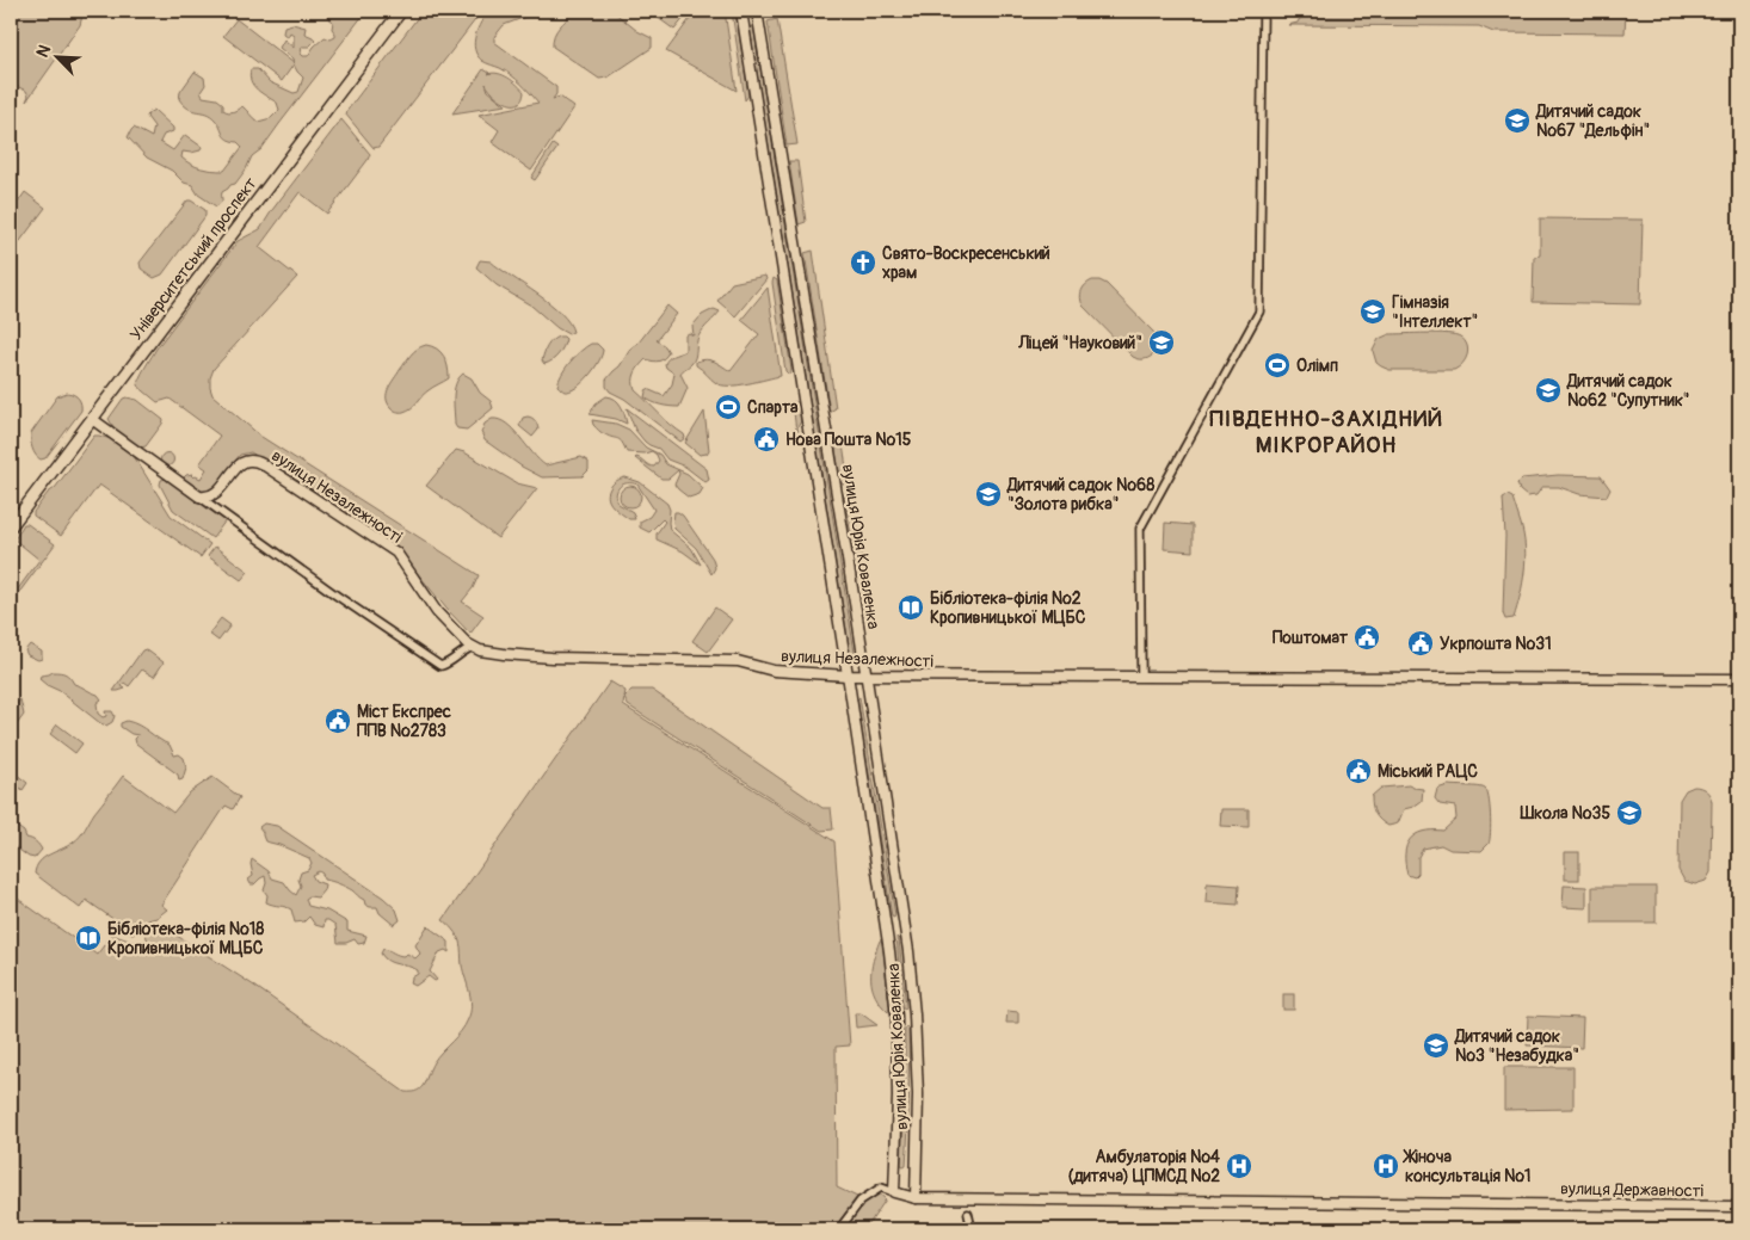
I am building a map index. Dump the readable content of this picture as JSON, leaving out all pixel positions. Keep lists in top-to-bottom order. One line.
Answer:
{"streets":{"main road":["Університетський проспект"],"street":["вулиця Незалежності","вулиця Юрія Коваленка","вулиця Державності"]},"crossings":[["вулиця Незалежності","вулиця Юрія Коваленка"],["вулиця Юрія Коваленка","вулиця Державності"]],"districts":["ПІВДЕННО-ЗАХІДНИЙ МІКРОРАЙОН"],"places":{"school or university":["Дитячий садок №67 \"Дельфін\"","Гімназія \"Інтеллект\"","Ліцей \"Науковий\"","Дитячий садок №62 \"Супутник\"","Дитячий садок №68 \"Золота рибка\"","Школа №35","Дитячий садок №3 \"Незабудка\""],"church":["Свято-Воскресенський храм"],"sports":["Олімп","Спарта"],"public building":["Нова Пошта №15","Поштомат","Укрпошта №31","Міст Експрес ППВ №2783","Міський РАЦС"],"library":["Бібліотека-філія №2 Кропивницької МЦБС","Бібліотека-філія №18 Кропивницької МЦБС"],"hospital":["Амбулаторія №4 (дитяча) ЦПМСД №2","Жіноча консультація №1"]},"north":"top left"}
